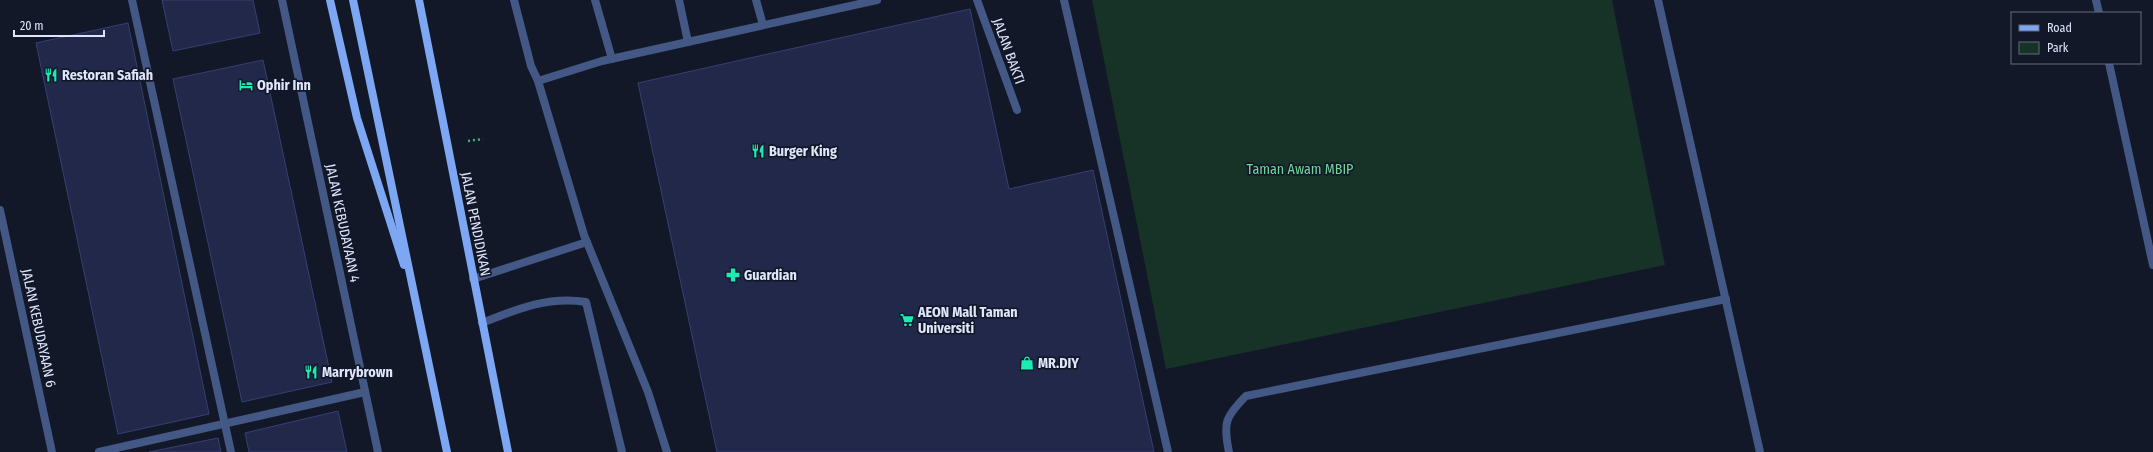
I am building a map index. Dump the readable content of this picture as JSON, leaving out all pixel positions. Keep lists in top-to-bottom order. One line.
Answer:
{"streets":{"main road":["JALAN PENDIDIKAN"],"street":["JALAN BAKTI","JALAN KEBUDAYAAN 4","JALAN KEBUDAYAAN 6"]},"parks":["Taman Awam MBIP"],"places":{"restaurant":["Restoran Safiah","Burger King","Marrybrown"],"hotel":["Ophir Inn"],"pharmacy":["Guardian"],"supermarket":["AEON Mall Taman Universiti"],"shop":["MR.DIY"]},"legend":["Road","Park"],"scale_bar":"20 m"}
